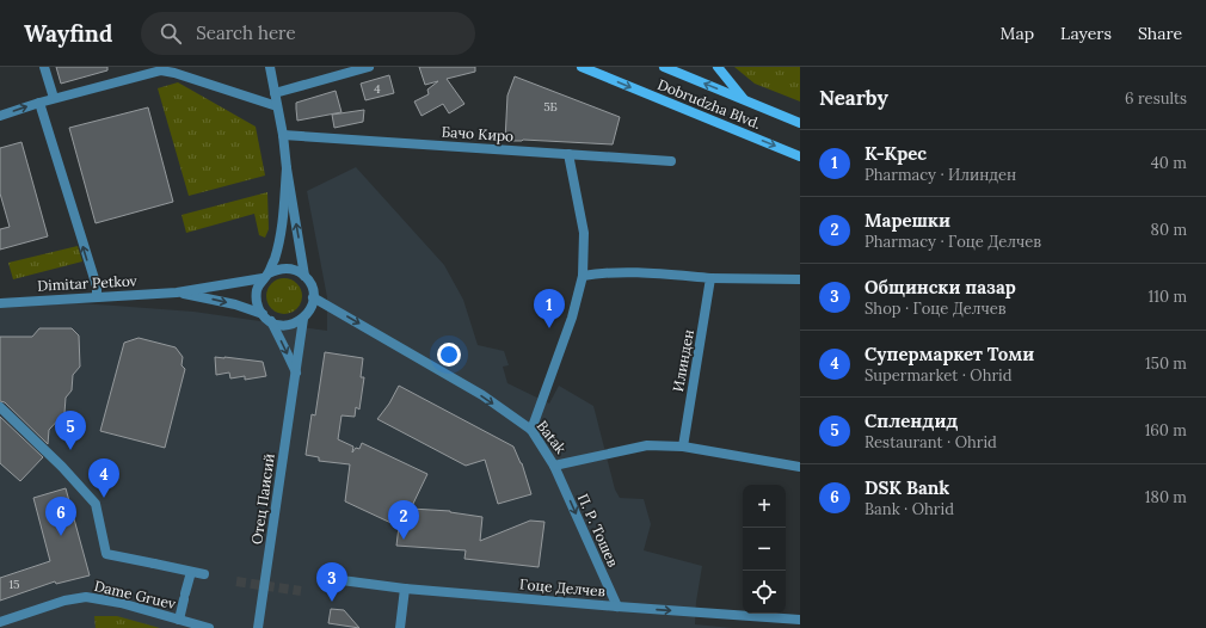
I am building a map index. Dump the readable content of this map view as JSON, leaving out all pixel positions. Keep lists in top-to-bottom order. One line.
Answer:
{"streets":{"main road":["Dobrudzha Blvd."],"street":["Бачо Киро","Dimitar Petkov","Илинден","Batak","Отец Паисий","П. Р. Тошев","Гоце Делчев","Dame Gruev"]},"crossings":[["Илинден","Batak"],["Batak","Отец Паисий"],["Batak","П. Р. Тошев"],["П. Р. Тошев","Гоце Делчев"]],"one_way":["Batak","П. Р. Тошев","Гоце Делчев"],"house_numbers":["4","5Б","15"],"page":{"header":"Wayfind","search":"Search here","nav":["Map","Layers","Share"],"heading":["Nearby","6 results"],"list":[{"mark":"1","name":"К-Крес","note":"Pharmacy · Илинден","value":"40 m"},{"mark":"2","name":"Марешки","note":"Pharmacy · Гоце Делчев","value":"80 m"},{"mark":"3","name":"Общински пазар","note":"Shop · Гоце Делчев","value":"110 m"},{"mark":"4","name":"Супермаркет Томи","note":"Supermarket · Ohrid","value":"150 m"},{"mark":"5","name":"Сплендид","note":"Restaurant · Ohrid","value":"160 m"},{"mark":"6","name":"DSK Bank","note":"Bank · Ohrid","value":"180 m"}],"pins":["1","5","4","6","2","3"],"map_buttons":["+","−"]}}
